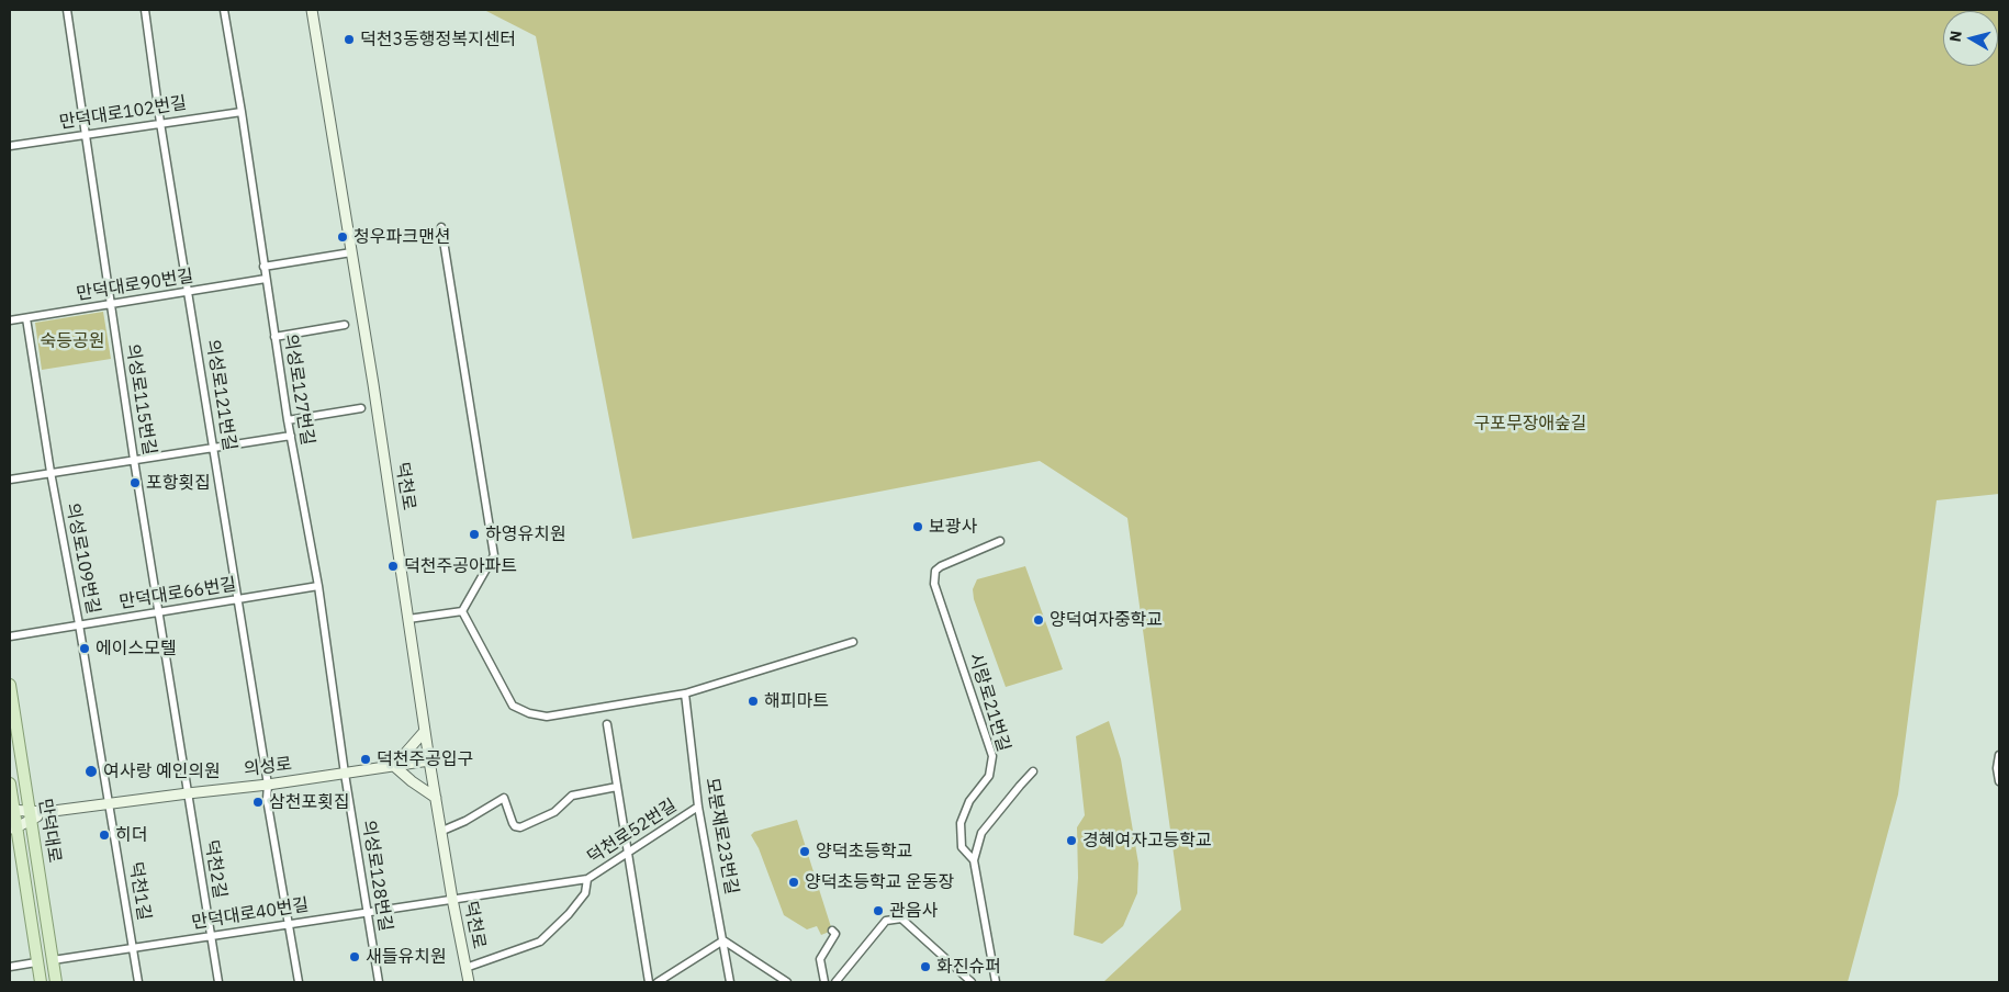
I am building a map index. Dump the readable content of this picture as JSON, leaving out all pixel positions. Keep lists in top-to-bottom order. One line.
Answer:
{"streets":{"main road":["덕천로","의성로","만덕대로"],"street":["만덕대로102번길","만덕대로90번길","의성로127번길","의성로121번길","의성로115번길","의성로109번길","만덕대로66번길","시랑로21번길","덕천로52번길","모분재로23번길","덕천2길","의성로128번길","덕천1길","만덕대로40번길"]},"crossings":[["만덕대로102번길","의성로127번길"],["만덕대로102번길","의성로121번길"],["만덕대로102번길","의성로115번길"],["만덕대로90번길","의성로127번길"],["만덕대로90번길","의성로121번길"],["만덕대로90번길","의성로115번길"],["만덕대로90번길","의성로109번길"],["의성로127번길","만덕대로66번길"],["의성로127번길","의성로"],["의성로127번길","의성로128번길"],["의성로121번길","만덕대로66번길"],["의성로121번길","의성로"],["의성로121번길","만덕대로40번길"],["의성로115번길","만덕대로66번길"],["의성로115번길","의성로"],["의성로115번길","덕천2길"],["덕천로","의성로"],["덕천로","덕천로52번길"],["덕천로","만덕대로40번길"],["의성로109번길","만덕대로66번길"],["의성로109번길","의성로"],["의성로109번길","덕천1길"],["의성로","만덕대로"],["의성로","덕천2길"],["의성로","의성로128번길"],["의성로","덕천1길"],["만덕대로","만덕대로40번길"],["덕천로52번길","모분재로23번길"],["덕천로52번길","만덕대로40번길"],["덕천2길","만덕대로40번길"],["의성로128번길","만덕대로40번길"],["덕천1길","만덕대로40번길"]],"parks":["숙등공원","구포무장애숲길"],"places":["덕천3동행정복지센터","청우파크맨션","포항횟집","보광사","하영유치원","덕천주공아파트","양덕여자중학교","에이스모텔","해피마트","덕천주공입구","여사랑 예인의원","삼천포횟집","히더","경혜여자고등학교","양덕초등학교","양덕초등학교 운동장","관음사","새들유치원","화진슈퍼"],"north":"left"}
